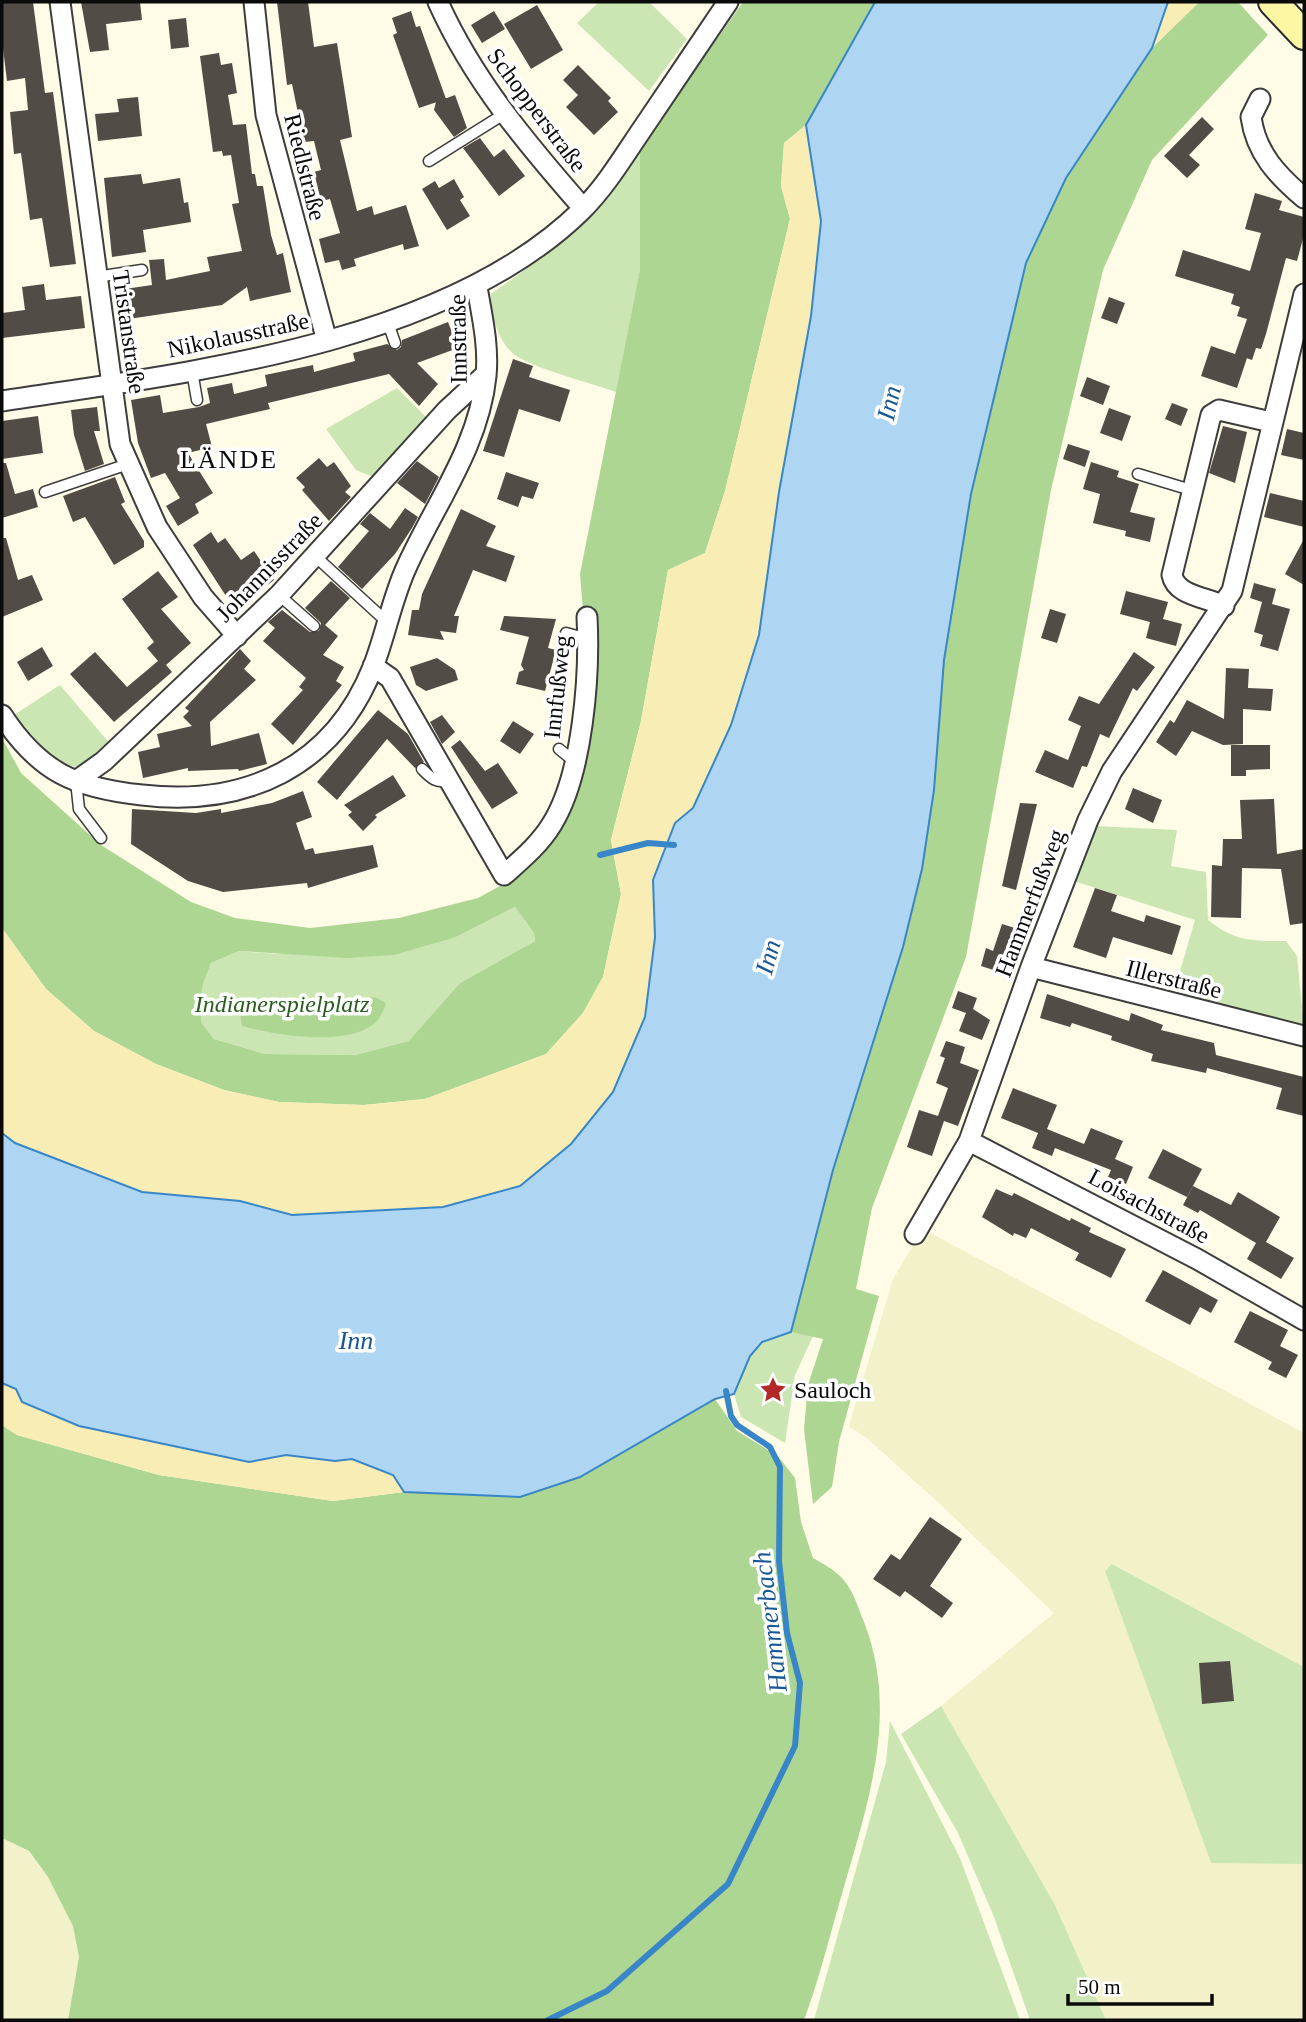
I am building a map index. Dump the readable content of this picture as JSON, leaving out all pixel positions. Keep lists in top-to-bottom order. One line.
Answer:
{"streets":{"street":["Schopperstraße","Riedlstraße","Tristanstraße","Nikolausstraße","Innstraße","Johannisstraße","Innfußweg","Hammerfußweg","Illerstraße","Loisachstraße"]},"crossings":[["Schopperstraße","Innstraße"],["Riedlstraße","Nikolausstraße"],["Tristanstraße","Nikolausstraße"],["Tristanstraße","Johannisstraße"],["Nikolausstraße","Innstraße"],["Innstraße","Johannisstraße"],["Hammerfußweg","Illerstraße"],["Hammerfußweg","Loisachstraße"]],"districts":["LÄNDE"],"water":["Inn","Hammerbach"],"parks":["Indianerspielplatz"],"places":{"place":["Sauloch"]},"scale_bar":"50 m"}
